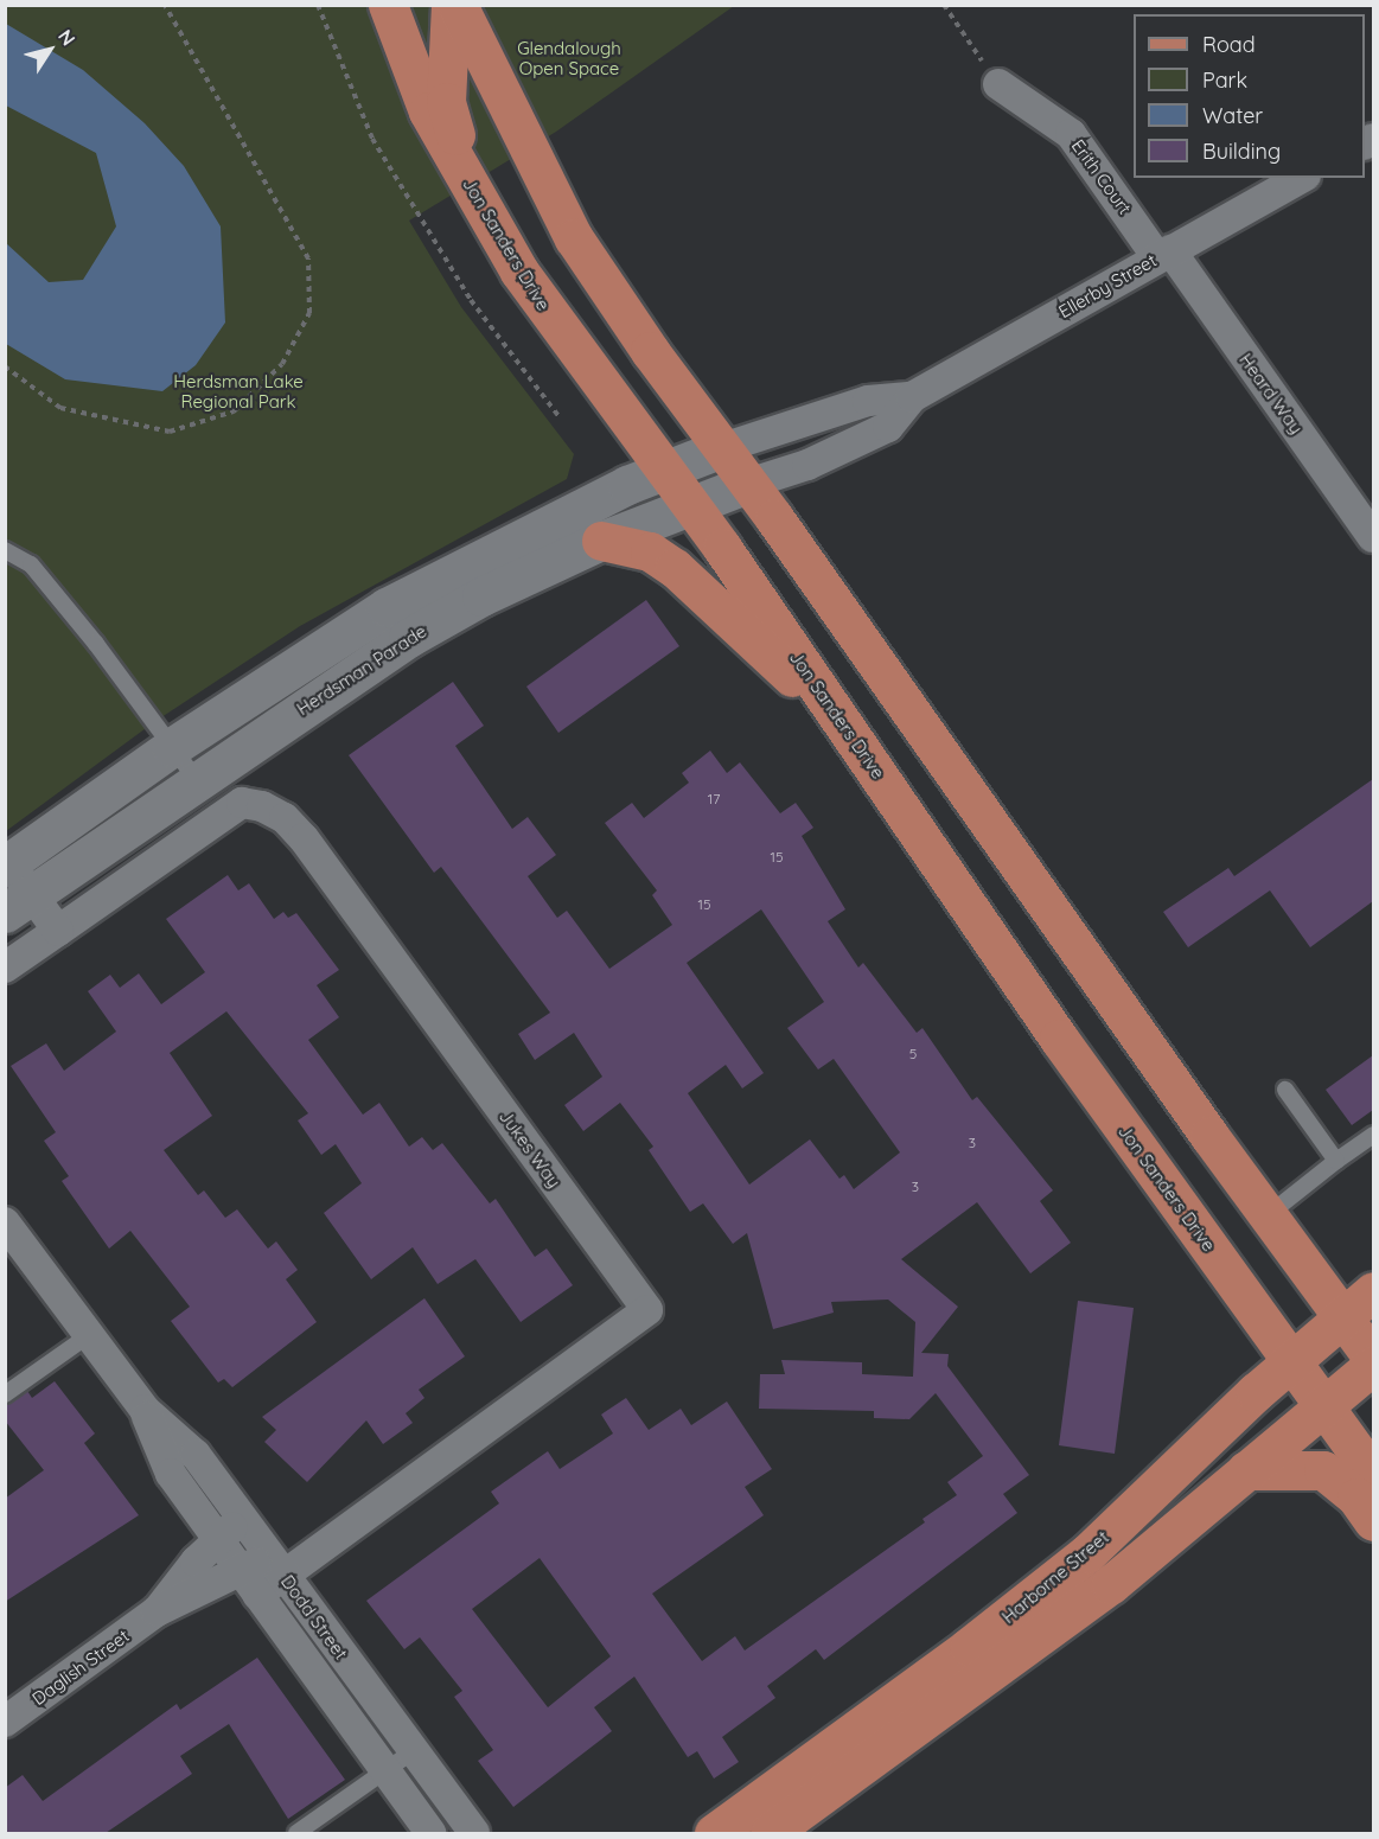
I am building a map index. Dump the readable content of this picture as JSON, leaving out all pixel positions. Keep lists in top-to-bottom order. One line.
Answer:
{"streets":{"main road":["Jon Sanders Drive","Herdsman Parade","Harborne Street"],"street":["Erith Court","Ellerby Street","Heard Way","Jukes Way","Dodd Street","Daglish Street"]},"crossings":[["Erith Court","Ellerby Street"],["Erith Court","Heard Way"],["Jon Sanders Drive","Herdsman Parade"],["Jon Sanders Drive","Harborne Street"],["Ellerby Street","Heard Way"],["Ellerby Street","Herdsman Parade"],["Jukes Way","Dodd Street"],["Jukes Way","Daglish Street"],["Dodd Street","Daglish Street"]],"parks":["Glendalough Open Space","Herdsman Lake Regional Park"],"house_numbers":["17","15","15","5","3","3"],"legend":["Road","Park","Water","Building"],"north":"top right"}
